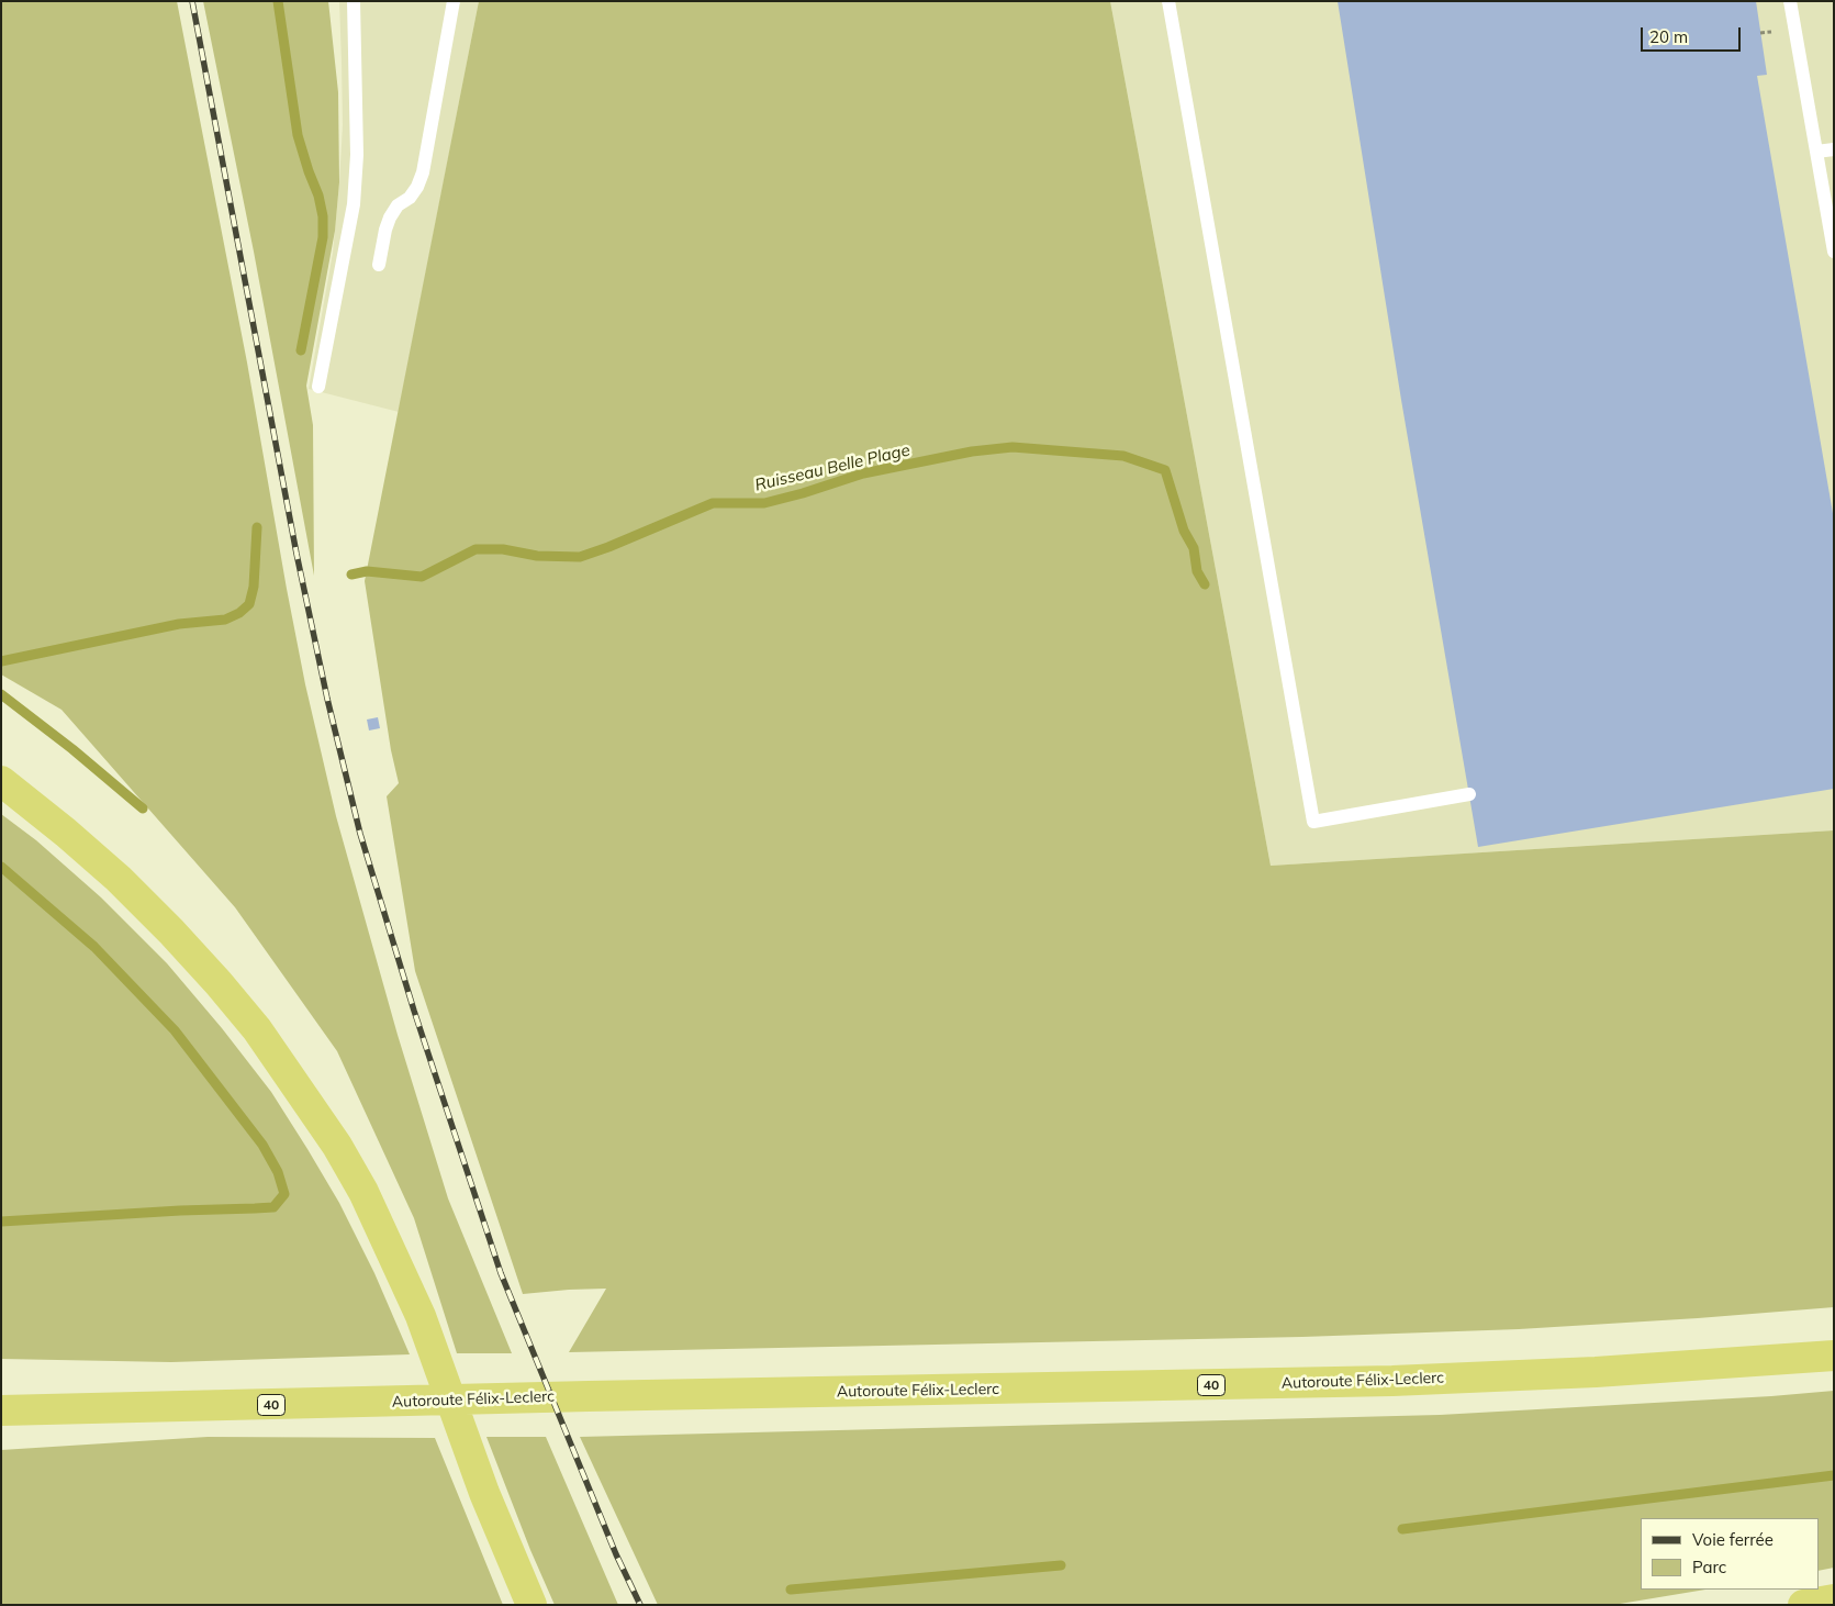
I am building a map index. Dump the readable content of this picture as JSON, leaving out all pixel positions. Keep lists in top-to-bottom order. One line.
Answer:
{"streets":{"highway":["Autoroute Félix-Leclerc","40"]},"water":["Ruisseau Belle Plage"],"legend":["Voie ferrée","Parc"],"scale_bar":"20 m"}
